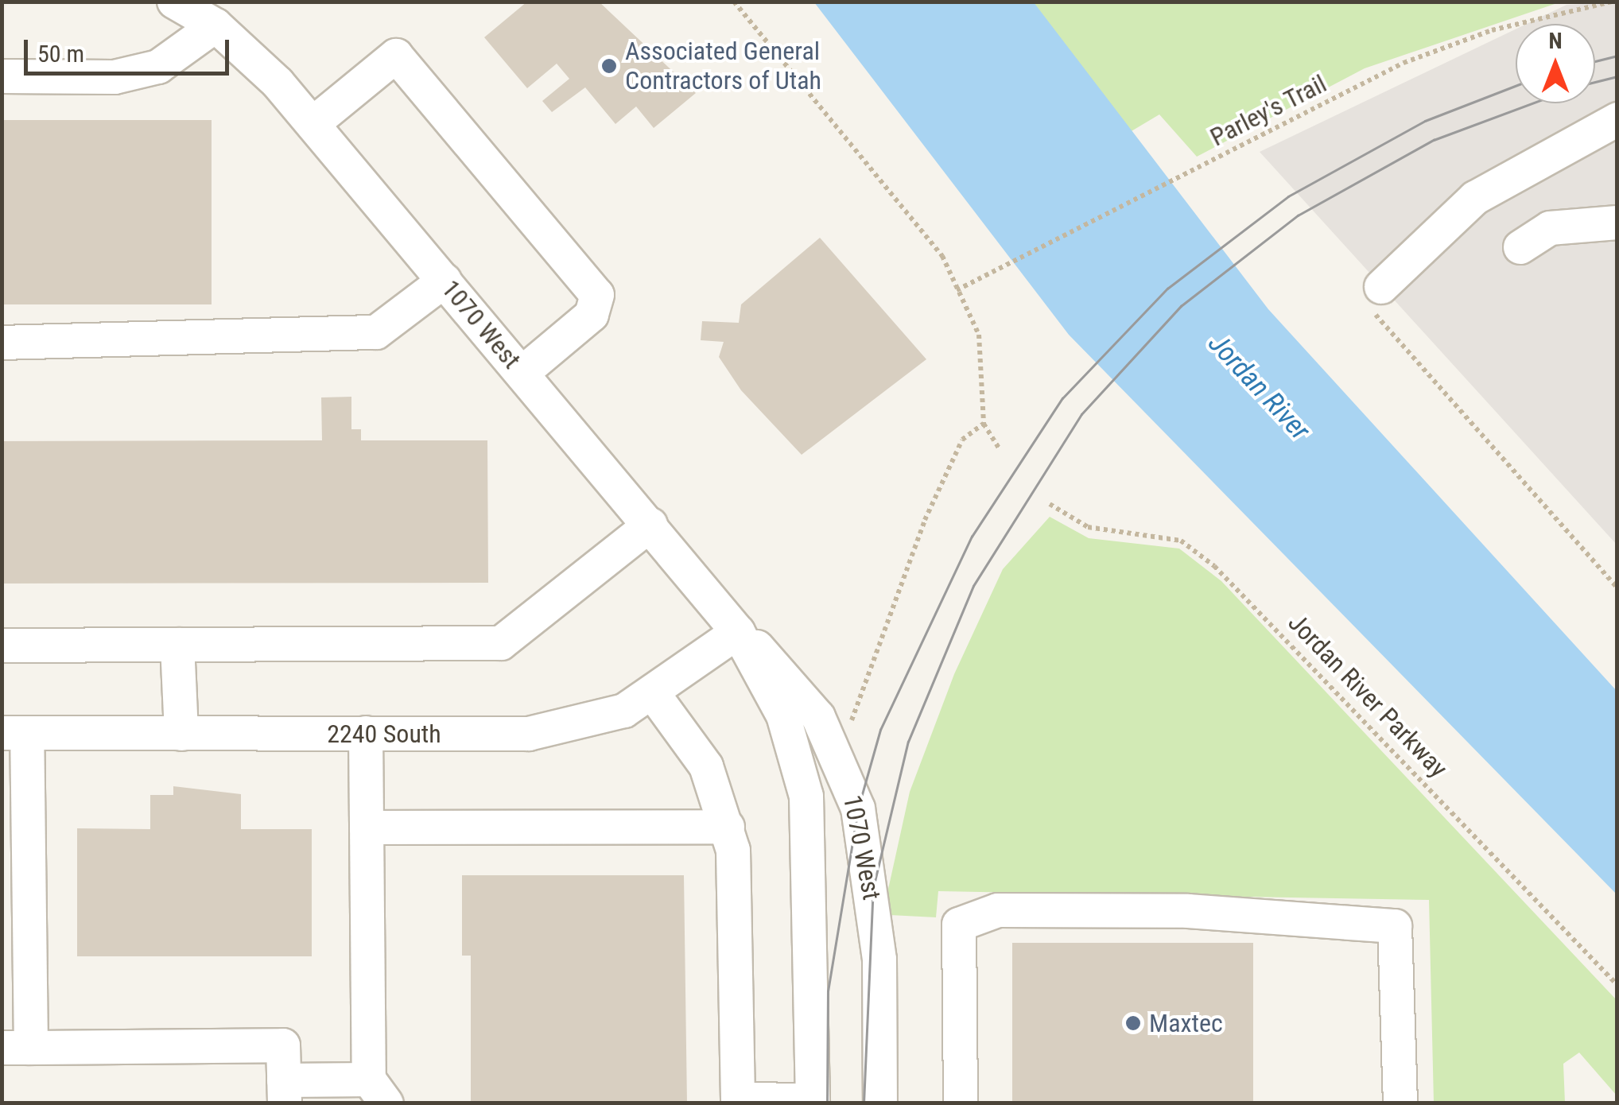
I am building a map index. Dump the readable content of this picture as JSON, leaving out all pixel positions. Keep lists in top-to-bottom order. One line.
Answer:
{"streets":{"street":["1070 West","2240 South"],"path":["Parley's Trail","Jordan River Parkway"]},"crossings":[["1070 West","2240 South"]],"water":["Jordan River"],"places":["Associated General Contractors of Utah","Maxtec"],"scale_bar":"50 m","north":"top"}
